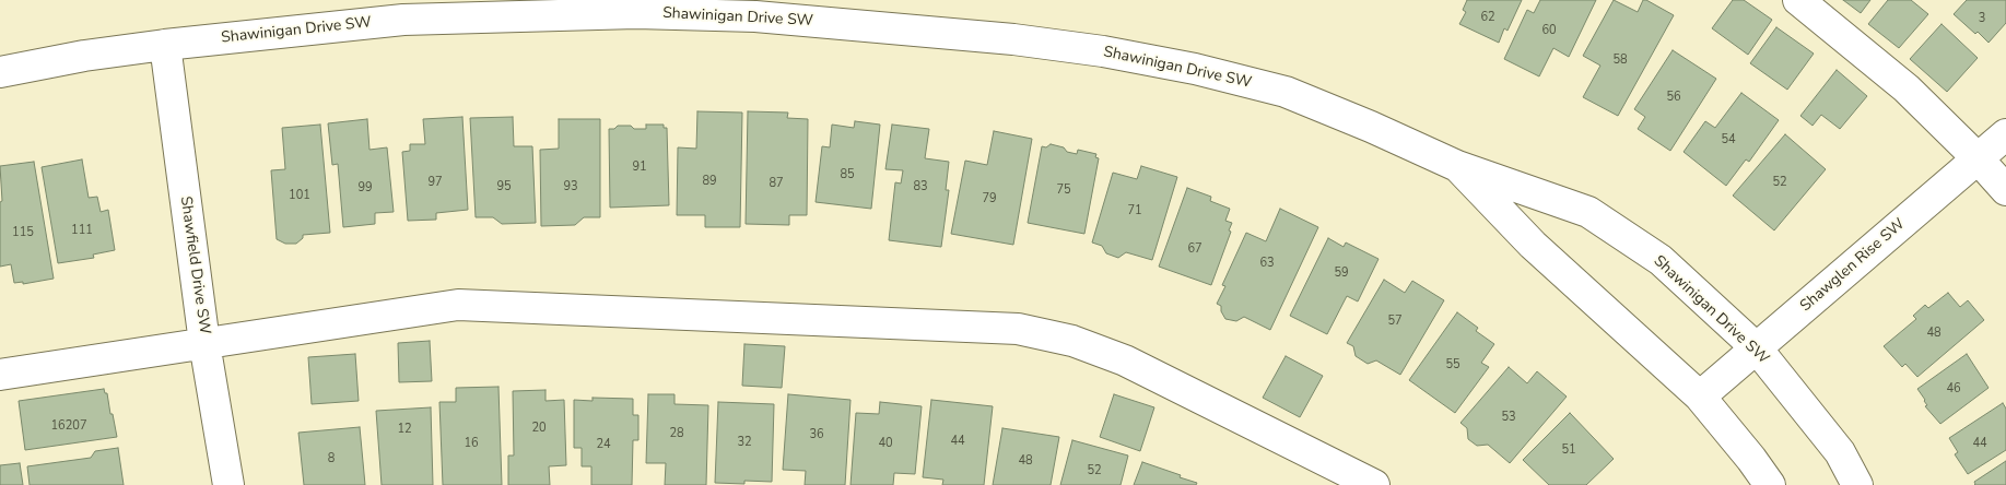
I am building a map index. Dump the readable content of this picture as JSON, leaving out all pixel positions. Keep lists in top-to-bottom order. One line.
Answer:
{"streets":{"street":["Shawinigan Drive SW","Shawfield Drive SW","Shawglen Rise SW"]},"crossings":[["Shawinigan Drive SW","Shawfield Drive SW"],["Shawinigan Drive SW","Shawglen Rise SW"]],"house_numbers":["62","3","60","58","56","54","91","85","89","97","52","87","95","93","83","99","75","101","79","71","111","115","67","63","59","57","48","55","46","53","16207","20","12","28","36","44","32","16","40","44","24","51","8","48","52"]}
